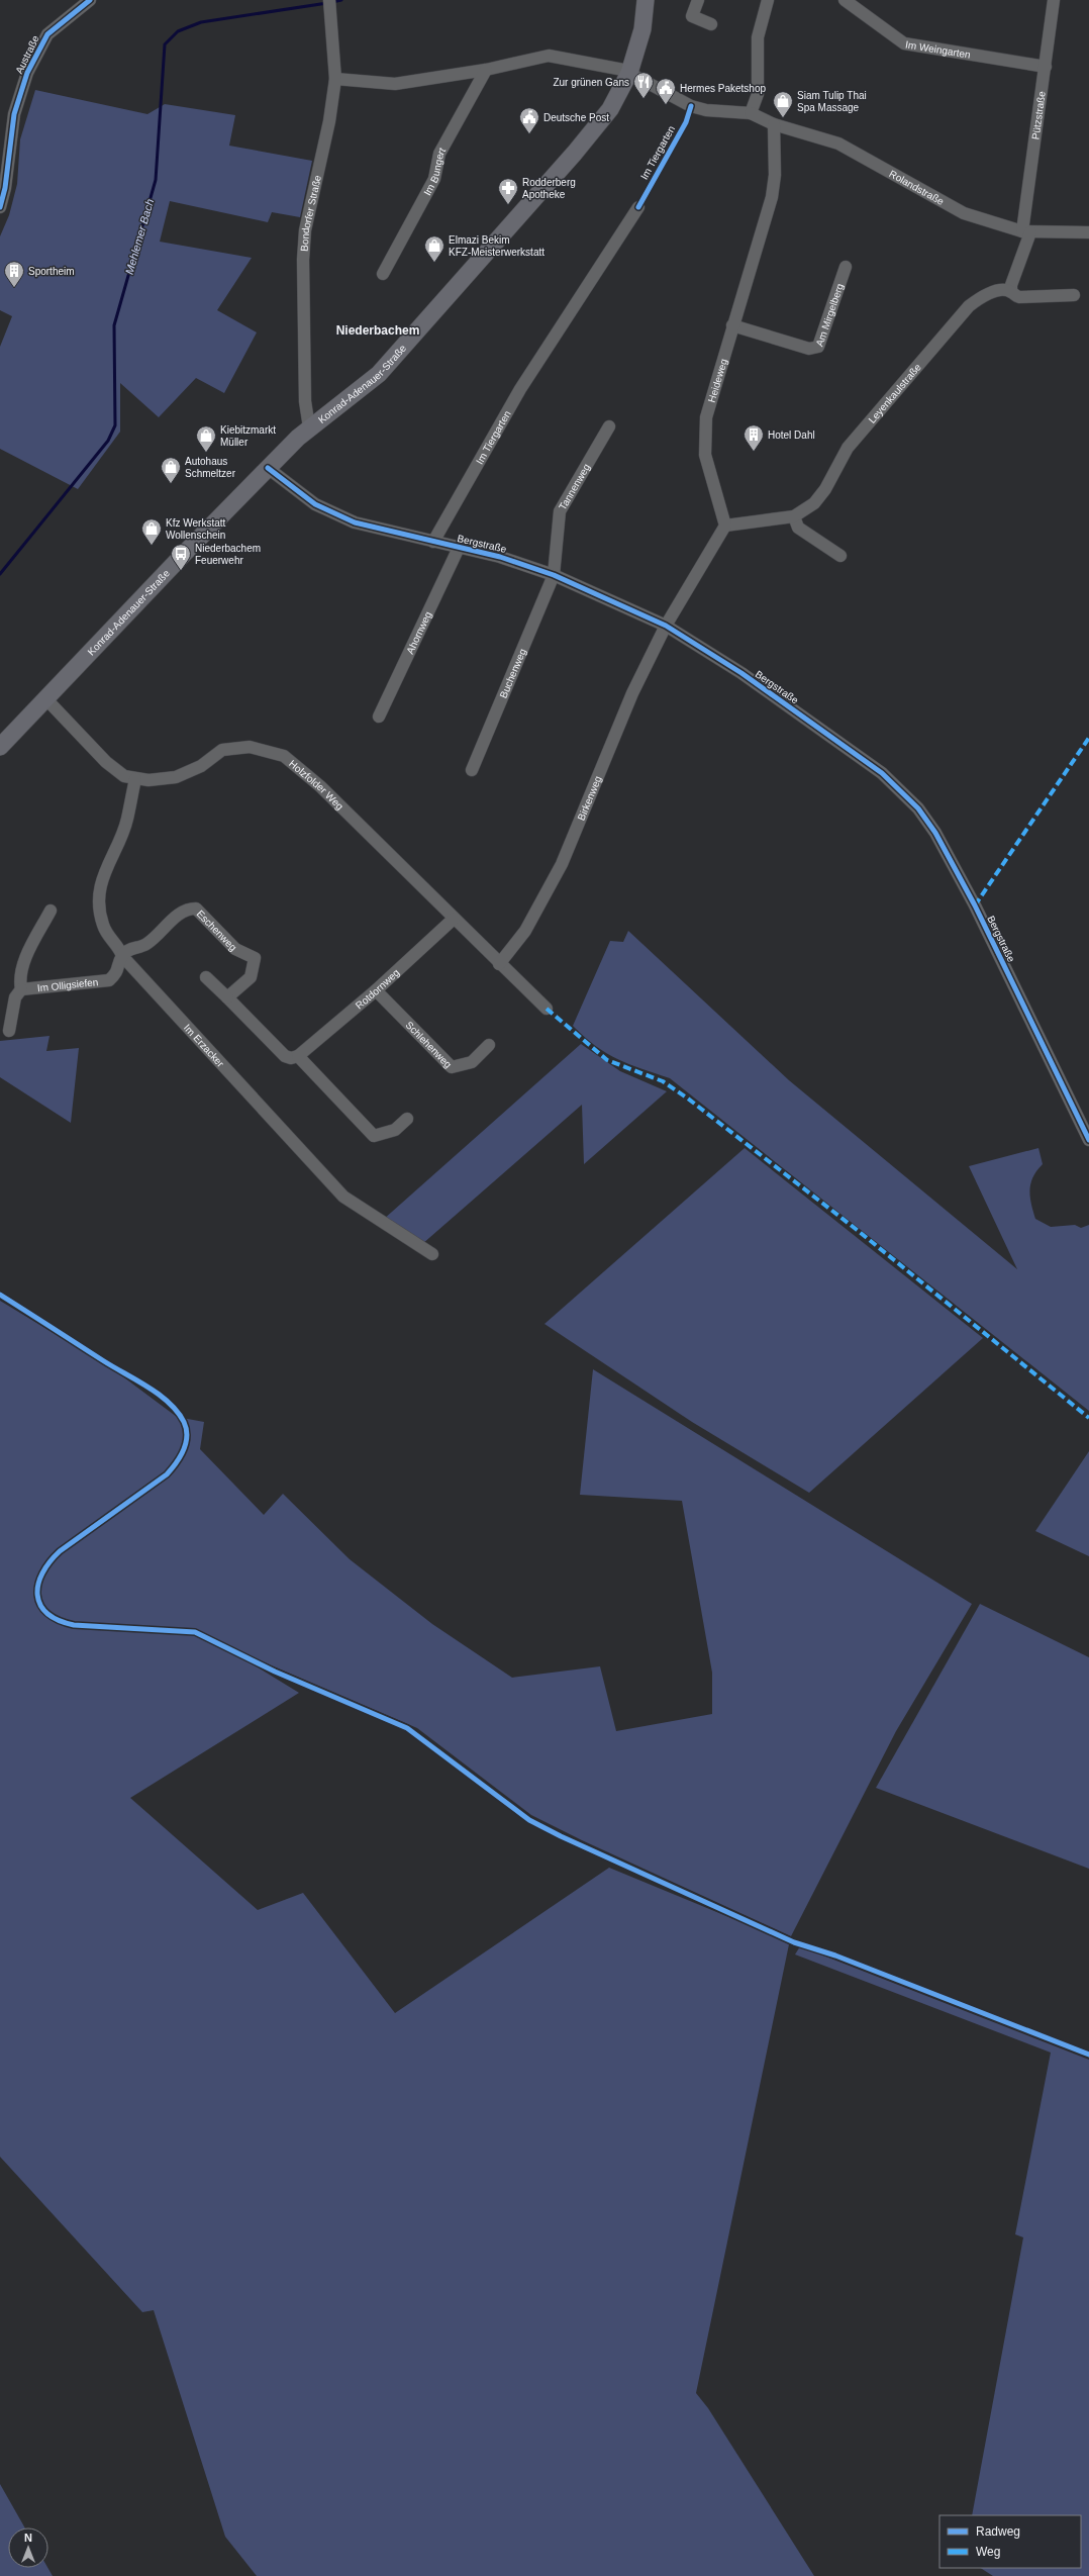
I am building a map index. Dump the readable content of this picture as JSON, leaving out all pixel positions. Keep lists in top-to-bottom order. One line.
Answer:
{"streets":{"main road":["Konrad-Adenauer-Straße"],"street":["Im Weingarten","Austraße","Pützstraße","Im Tiergarten","Im Bungert","Rolandstraße","Bondorfer Straße","Am Mirgelberg","Heideweg","Leyenkaulstraße","Tannenweg","Bergstraße","Ahornweg","Buchenweg","Holzfolder Weg","Birkenweg","Eschenweg","Im Olligsiefen","Rotdornweg","Schlehenweg","Im Erzacker"]},"crossings":[["Im Weingarten","Pützstraße"],["Pützstraße","Rolandstraße"],["Im Tiergarten","Bergstraße"],["Rolandstraße","Heideweg"],["Bondorfer Straße","Konrad-Adenauer-Straße"],["Am Mirgelberg","Heideweg"],["Heideweg","Leyenkaulstraße"],["Konrad-Adenauer-Straße","Bergstraße"],["Konrad-Adenauer-Straße","Holzfolder Weg"],["Tannenweg","Bergstraße"],["Tannenweg","Buchenweg"],["Bergstraße","Ahornweg"],["Bergstraße","Buchenweg"],["Bergstraße","Birkenweg"],["Holzfolder Weg","Birkenweg"],["Holzfolder Weg","Rotdornweg"],["Holzfolder Weg","Im Erzacker"],["Eschenweg","Im Olligsiefen"],["Eschenweg","Im Erzacker"],["Im Olligsiefen","Im Erzacker"],["Rotdornweg","Schlehenweg"]],"districts":["Niederbachem"],"water":["Mehlemer Bach"],"places":{"restaurant":["Zur grünen Gans"],"public building":["Hermes Paketshop","Deutsche Post"],"shop":["Siam Tulip Thai Spa Massage","Elmazi Bekim KFZ-Meisterwerkstatt","Kiebitzmarkt Müller","Autohaus Schmeltzer","Kfz Werkstatt Wollenschein"],"pharmacy":["Rodderberg Apotheke"],"building":["Sportheim","Hotel Dahl"],"bus stop":["Niederbachem Feuerwehr"]},"legend":["Radweg","Weg"],"north":"top"}
